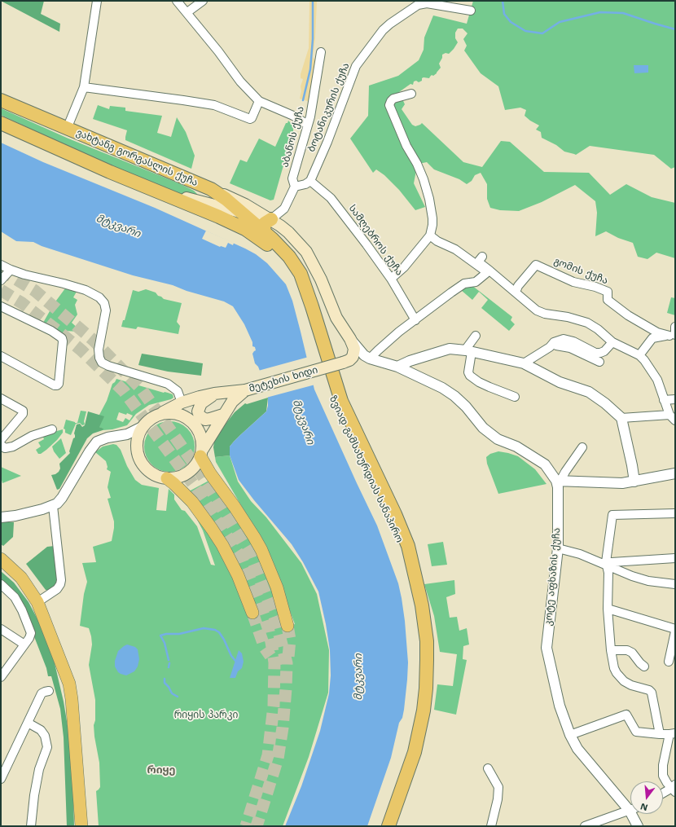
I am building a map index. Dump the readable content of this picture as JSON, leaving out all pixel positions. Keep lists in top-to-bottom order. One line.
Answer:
{"streets":{"highway":["ვახტანგ გორგასლის ქუჩა","ზვიად გამსახურდიას სანაპირო"],"main road":["მეტეხის ხიდი"],"street":["ბოტანიკურის ქუჩა","აბანოს ქუჩა","სამღებროს ქუჩა","გომის ქუჩა","კოტე აფხაზის ქუჩა"]},"crossings":[["ბოტანიკურის ქუჩა","სამღებროს ქუჩა"],["აბანოს ქუჩა","ვახტანგ გორგასლის ქუჩა"],["ვახტანგ გორგასლის ქუჩა","ზვიად გამსახურდიას სანაპირო"]],"districts":["რიყე"],"water":["მტკვარი"],"parks":["რიყის პარკი"],"north":"bottom"}
